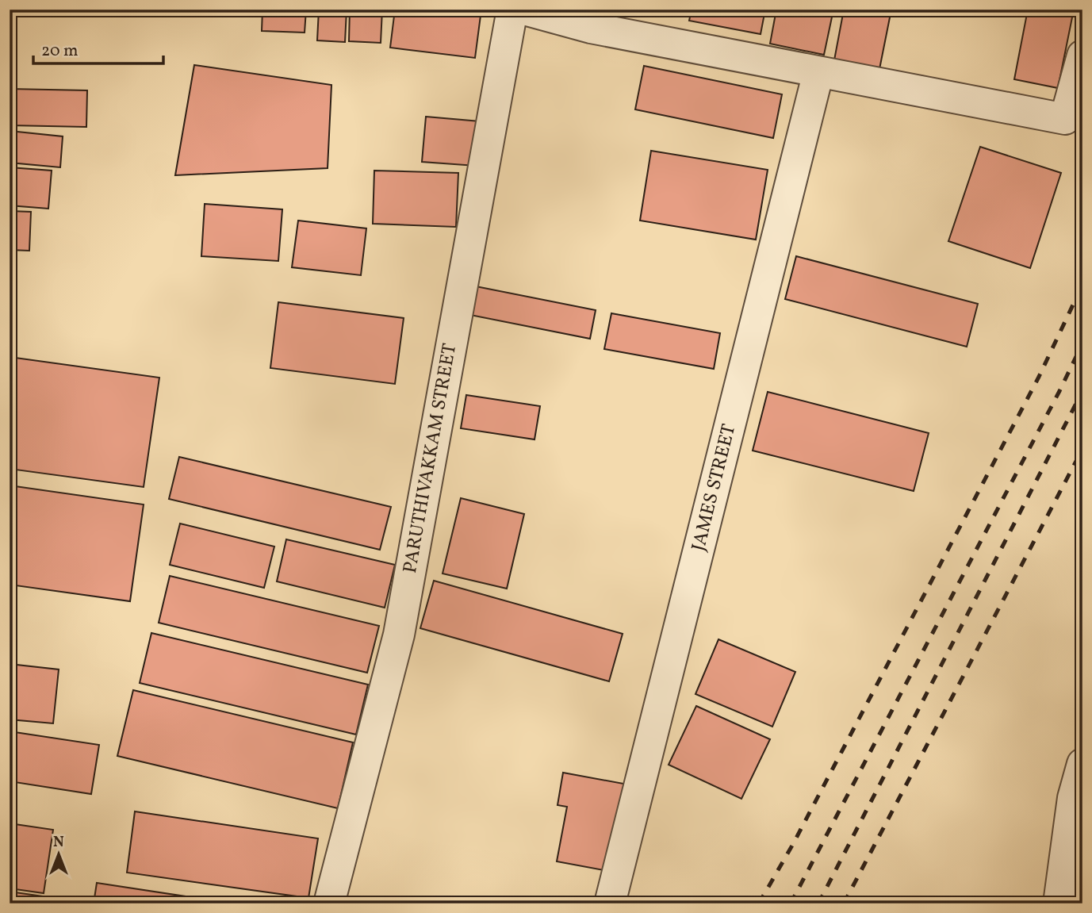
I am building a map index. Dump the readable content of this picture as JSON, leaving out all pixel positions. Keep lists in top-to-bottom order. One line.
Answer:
{"streets":{"street":["PARUTHIVAKKAM STREET","JAMES STREET"]},"scale_bar":"20 m","north":"top"}
